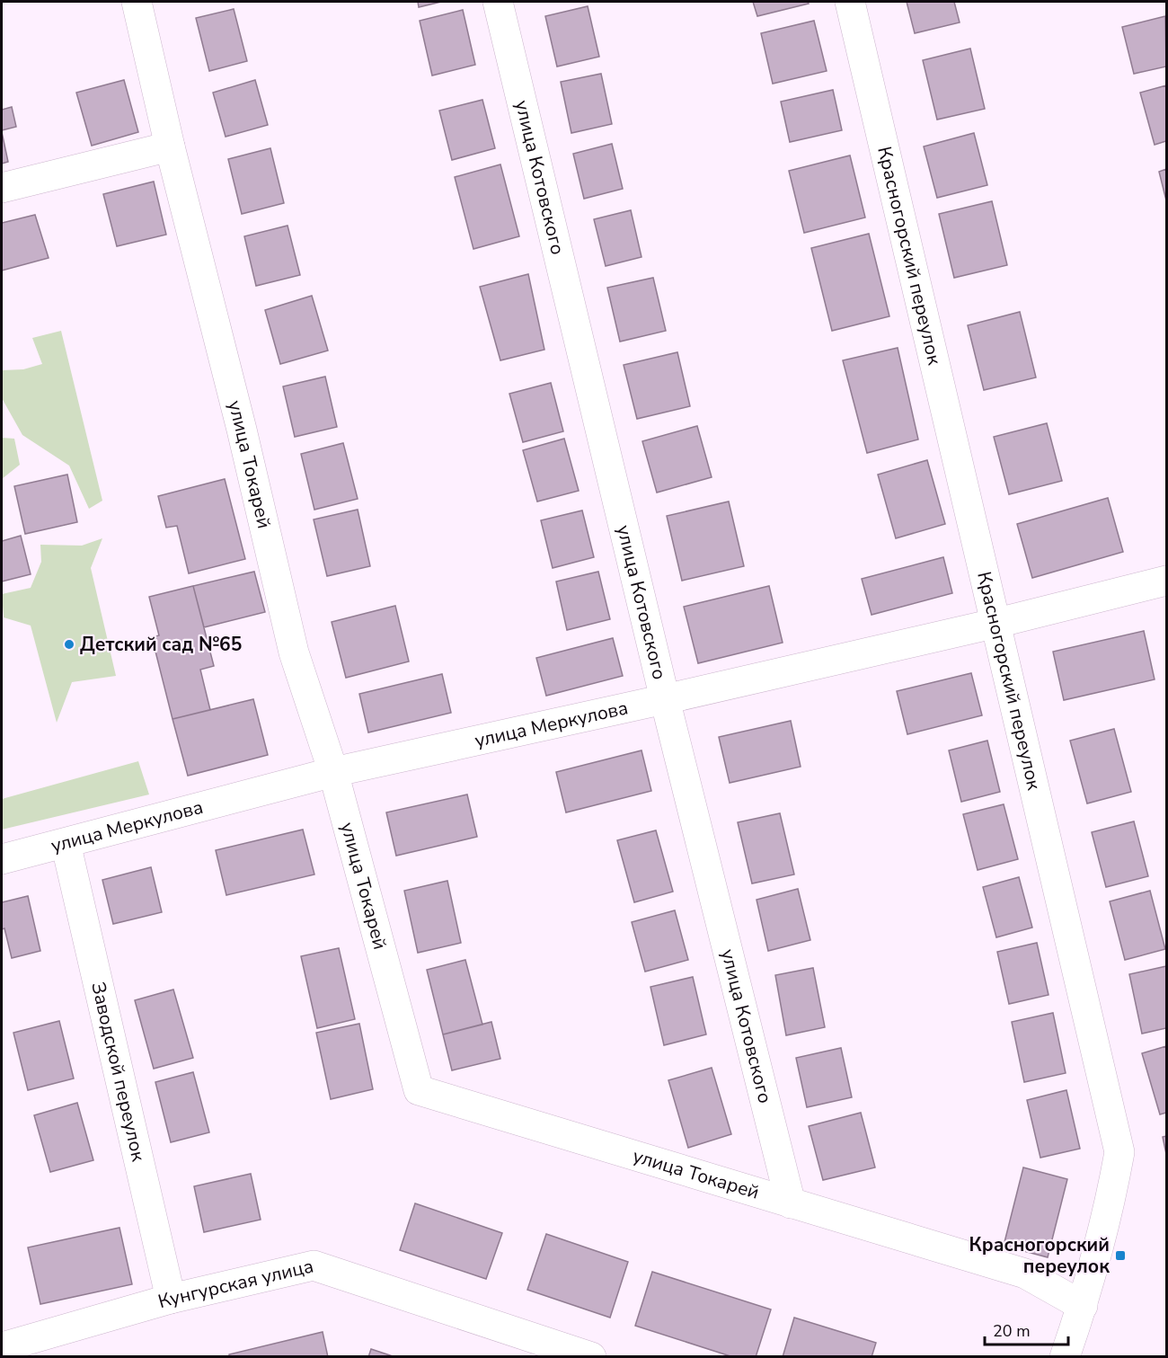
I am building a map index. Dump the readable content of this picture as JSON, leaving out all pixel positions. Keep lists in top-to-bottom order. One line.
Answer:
{"streets":{"street":["улица Котовского","Красногорский переулок","улица Токарей","улица Меркулова","Заводской переулок","Кунгурская улица"]},"crossings":[["улица Котовского","улица Токарей"],["улица Котовского","улица Меркулова"],["Красногорский переулок","улица Токарей"],["Красногорский переулок","улица Меркулова"],["улица Токарей","улица Меркулова"],["улица Меркулова","Заводской переулок"],["Заводской переулок","Кунгурская улица"]],"places":{"other":["Детский сад №65"],"transit":["Красногорский переулок"]},"scale_bar":"20 m"}
